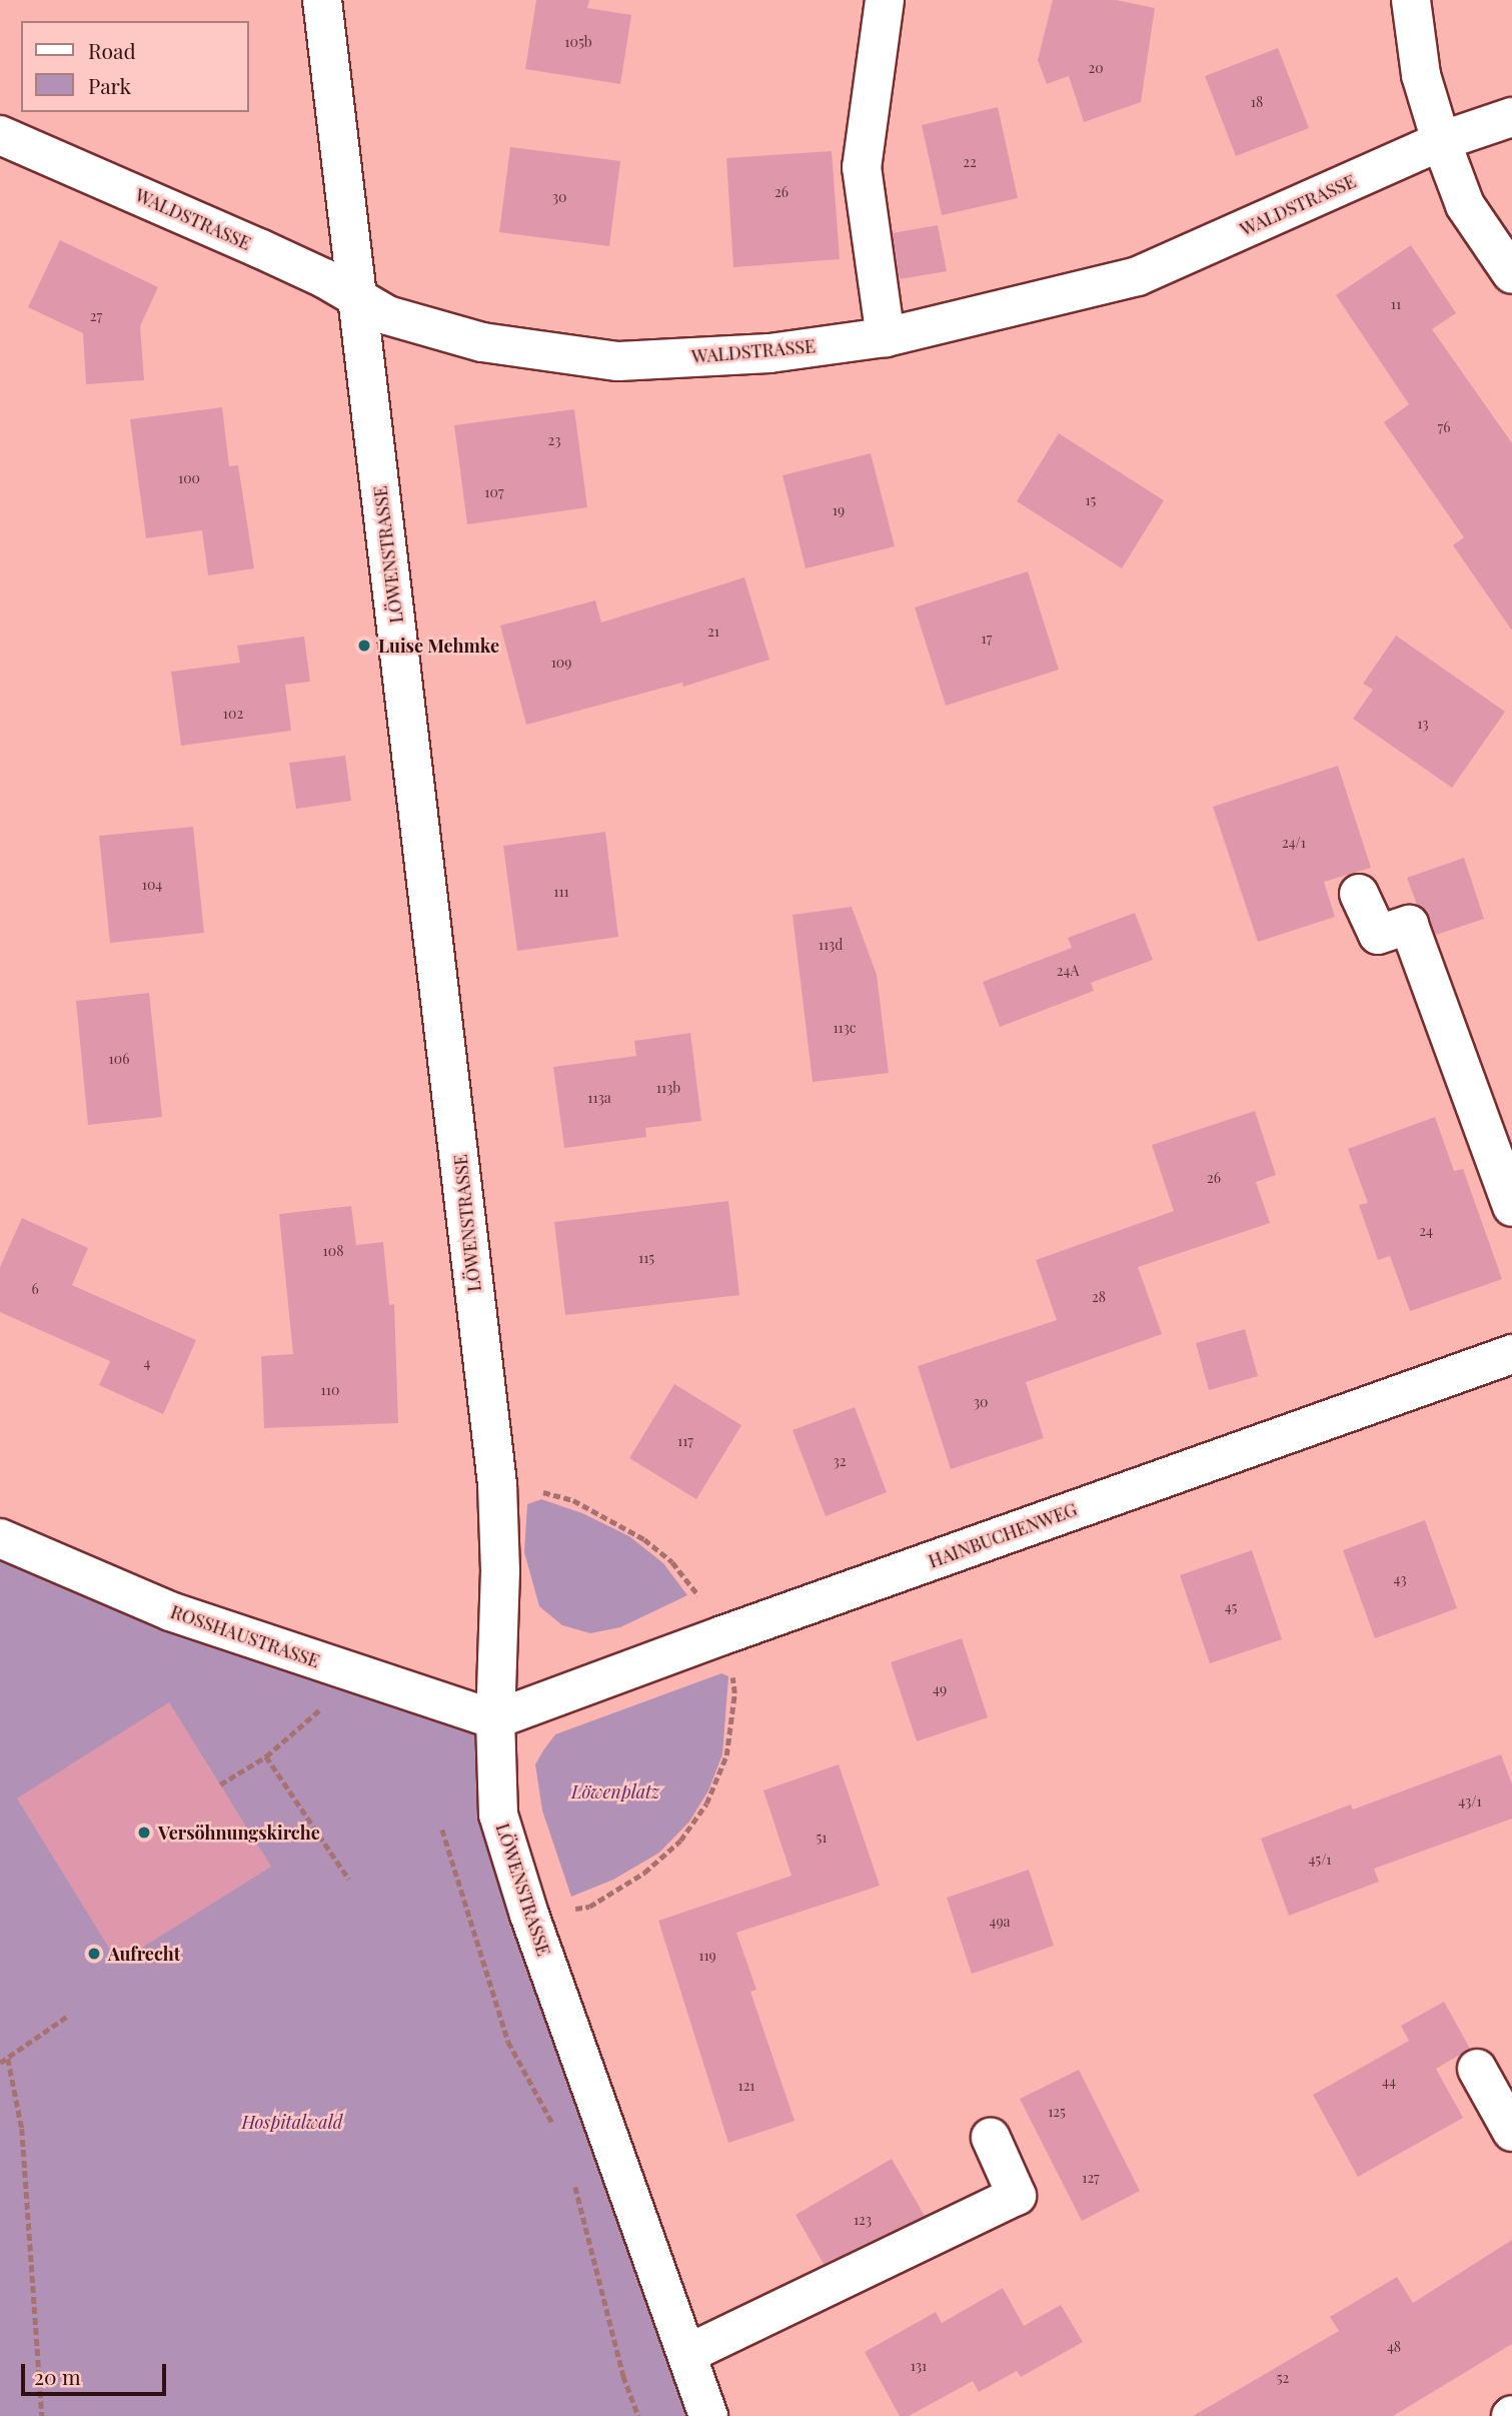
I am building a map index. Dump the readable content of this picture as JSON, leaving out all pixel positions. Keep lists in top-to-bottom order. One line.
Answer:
{"streets":{"street":["WALDSTRASSE","LÖWENSTRASSE","HAINBUCHENWEG","ROSSHAUSTRASSE"]},"crossings":[["WALDSTRASSE","LÖWENSTRASSE"],["LÖWENSTRASSE","HAINBUCHENWEG"],["LÖWENSTRASSE","ROSSHAUSTRASSE"],["HAINBUCHENWEG","ROSSHAUSTRASSE"]],"parks":["Löwenplatz","Hospitalwald"],"places":["Luise Mehmke","Versöhnungskirche","Aufrecht"],"house_numbers":["105b","20","18","22","26","30","11","27","76","23","100","107","15","19","21","17","109","102","13","24/1","104","111","113d","24A","113c","106","113b","113a","26","24","108","115","6","28","4","110","30","117","32","43","45","49","43/1","51","45/1","49a","119","44","121","125","127","123","48","131","52"],"legend":["Road","Park"],"scale_bar":"20 m"}
